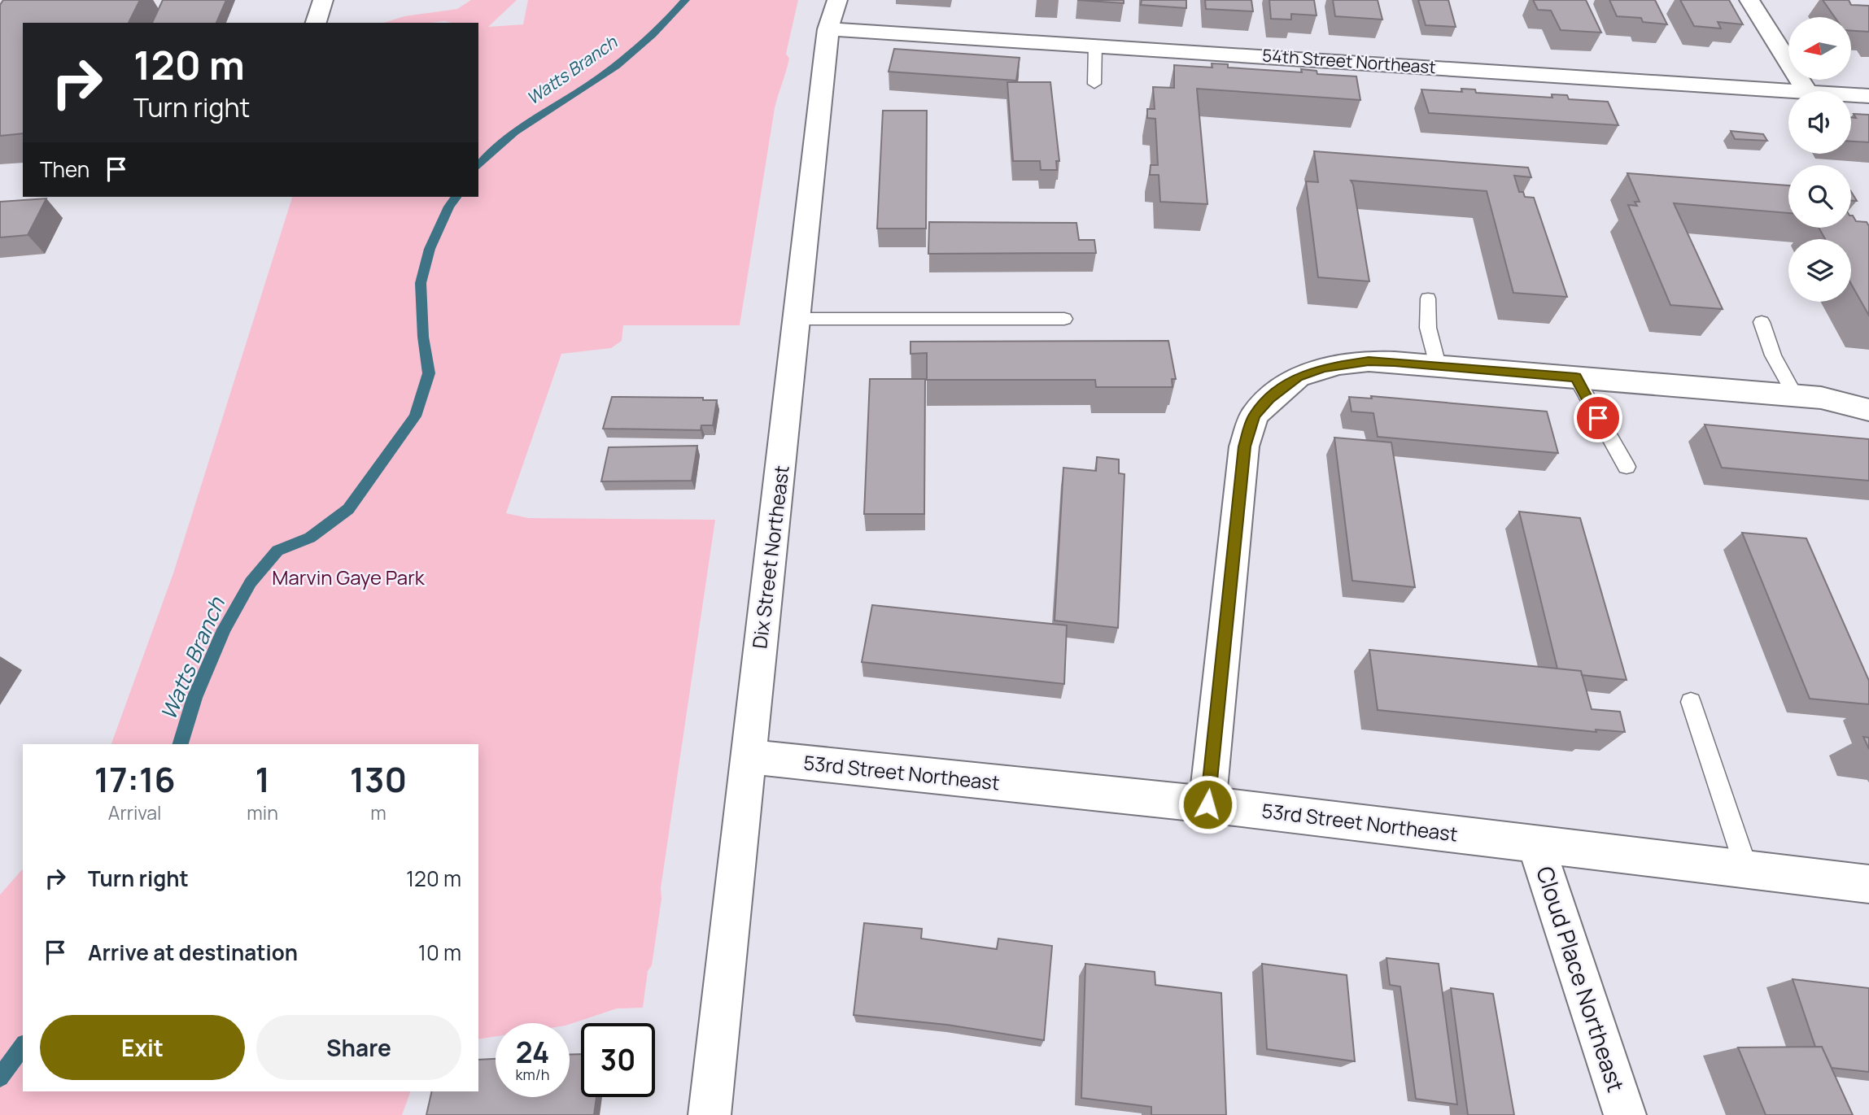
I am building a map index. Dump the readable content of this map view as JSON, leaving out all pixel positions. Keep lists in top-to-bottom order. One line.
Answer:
{"streets":{"street":["54th Street Northeast","Dix Street Northeast","53rd Street Northeast","Cloud Place Northeast"]},"crossings":[["54th Street Northeast","Dix Street Northeast"],["Dix Street Northeast","53rd Street Northeast"],["53rd Street Northeast","Cloud Place Northeast"]],"water":["Watts Branch"],"parks":["Marvin Gaye Park"],"north":"left","page":{"turn":["120 m","Turn right"],"then":"Then","eta":["17:16","Arrival","1","min","130","m"],"list":[{"name":"Turn right","value":"120 m"},{"name":"Arrive at destination","value":"10 m"}],"buttons":["Exit","Share"],"speed":"24 km/h","limit":"30"}}
